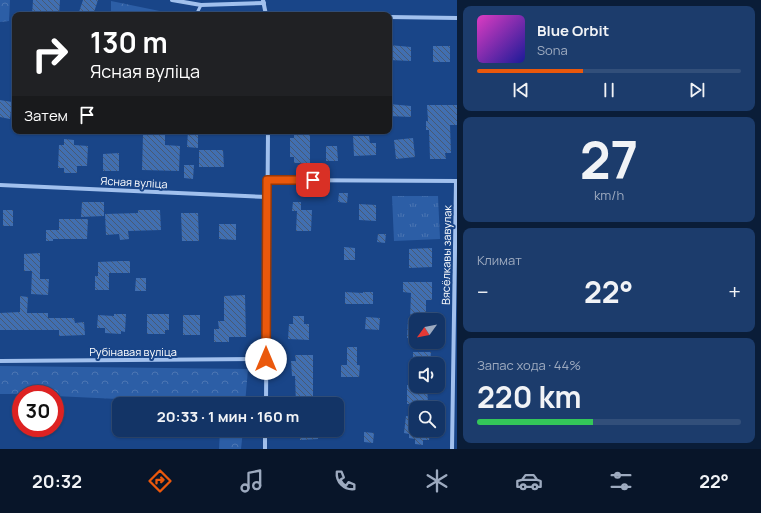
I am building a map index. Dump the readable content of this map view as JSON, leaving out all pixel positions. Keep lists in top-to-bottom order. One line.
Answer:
{"streets":{"street":["Ясная вуліца","Вясёлкавы завулак","Рубінавая вуліца"]},"north":"bottom left","page":{"turn":["130 m","Ясная вуліца"],"song":["Blue Orbit","Sona"],"then":"Затем","tile":[["27","km/h"],"Климат",["Запас хода · 44%","220 km"]],"heat":["−","22°","+"],"limit":"30","trip":"20:33 · 1 мин · 160 m","tabs":["20:32","22°"]}}
